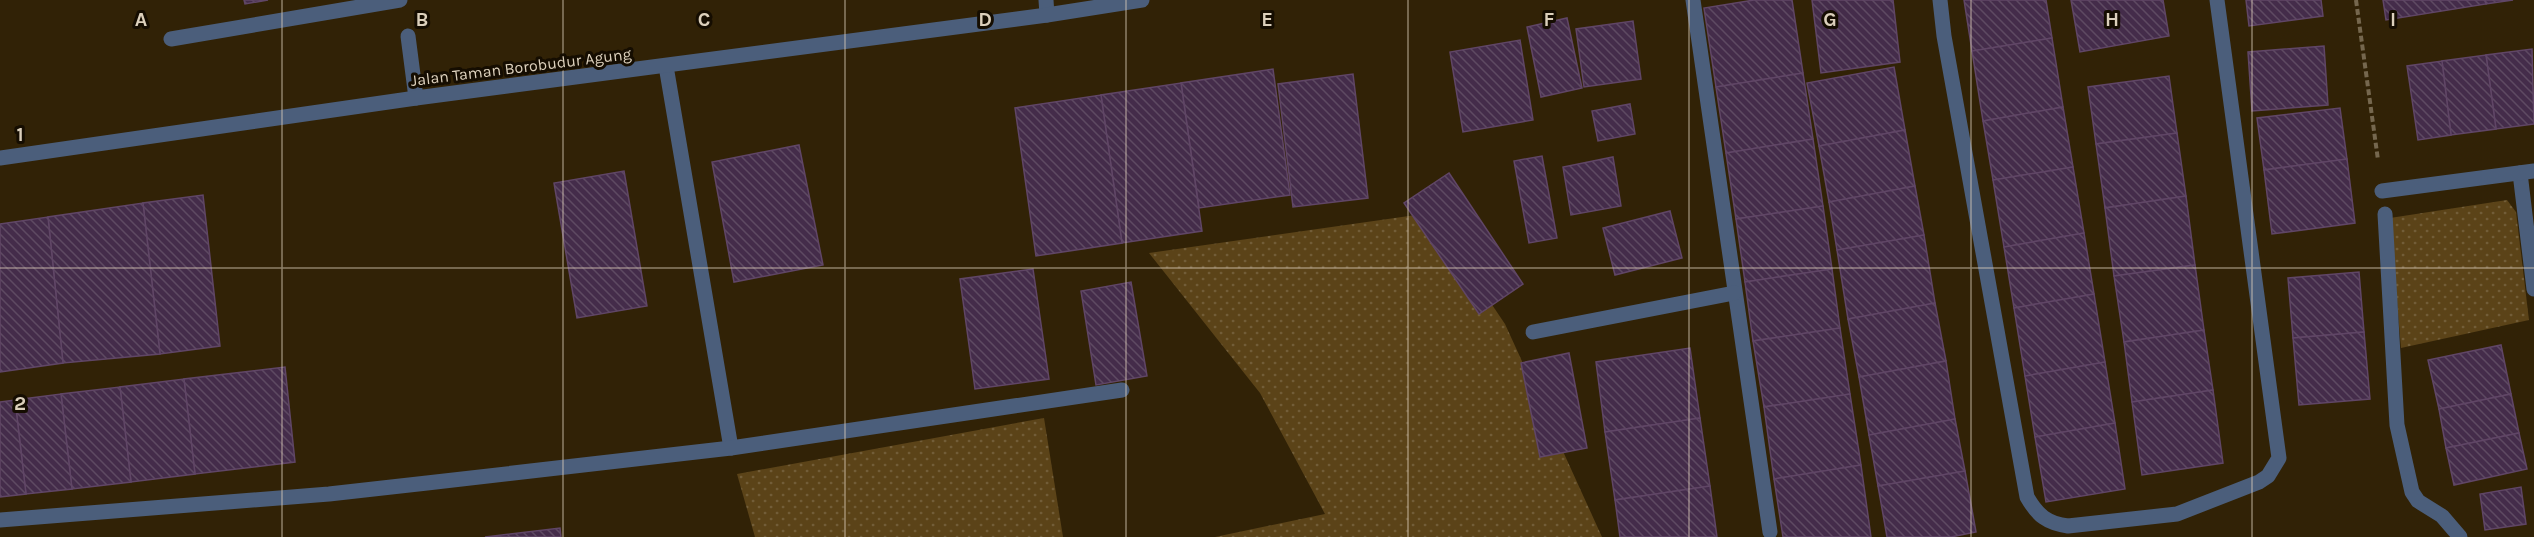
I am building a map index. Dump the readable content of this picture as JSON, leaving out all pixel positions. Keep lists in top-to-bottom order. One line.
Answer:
{"streets":{"street":["Jalan Taman Borobudur Agung"]},"grid":{"columns":["A","B","C","D","E","F","G","H","I"],"rows":["1","2"]}}
